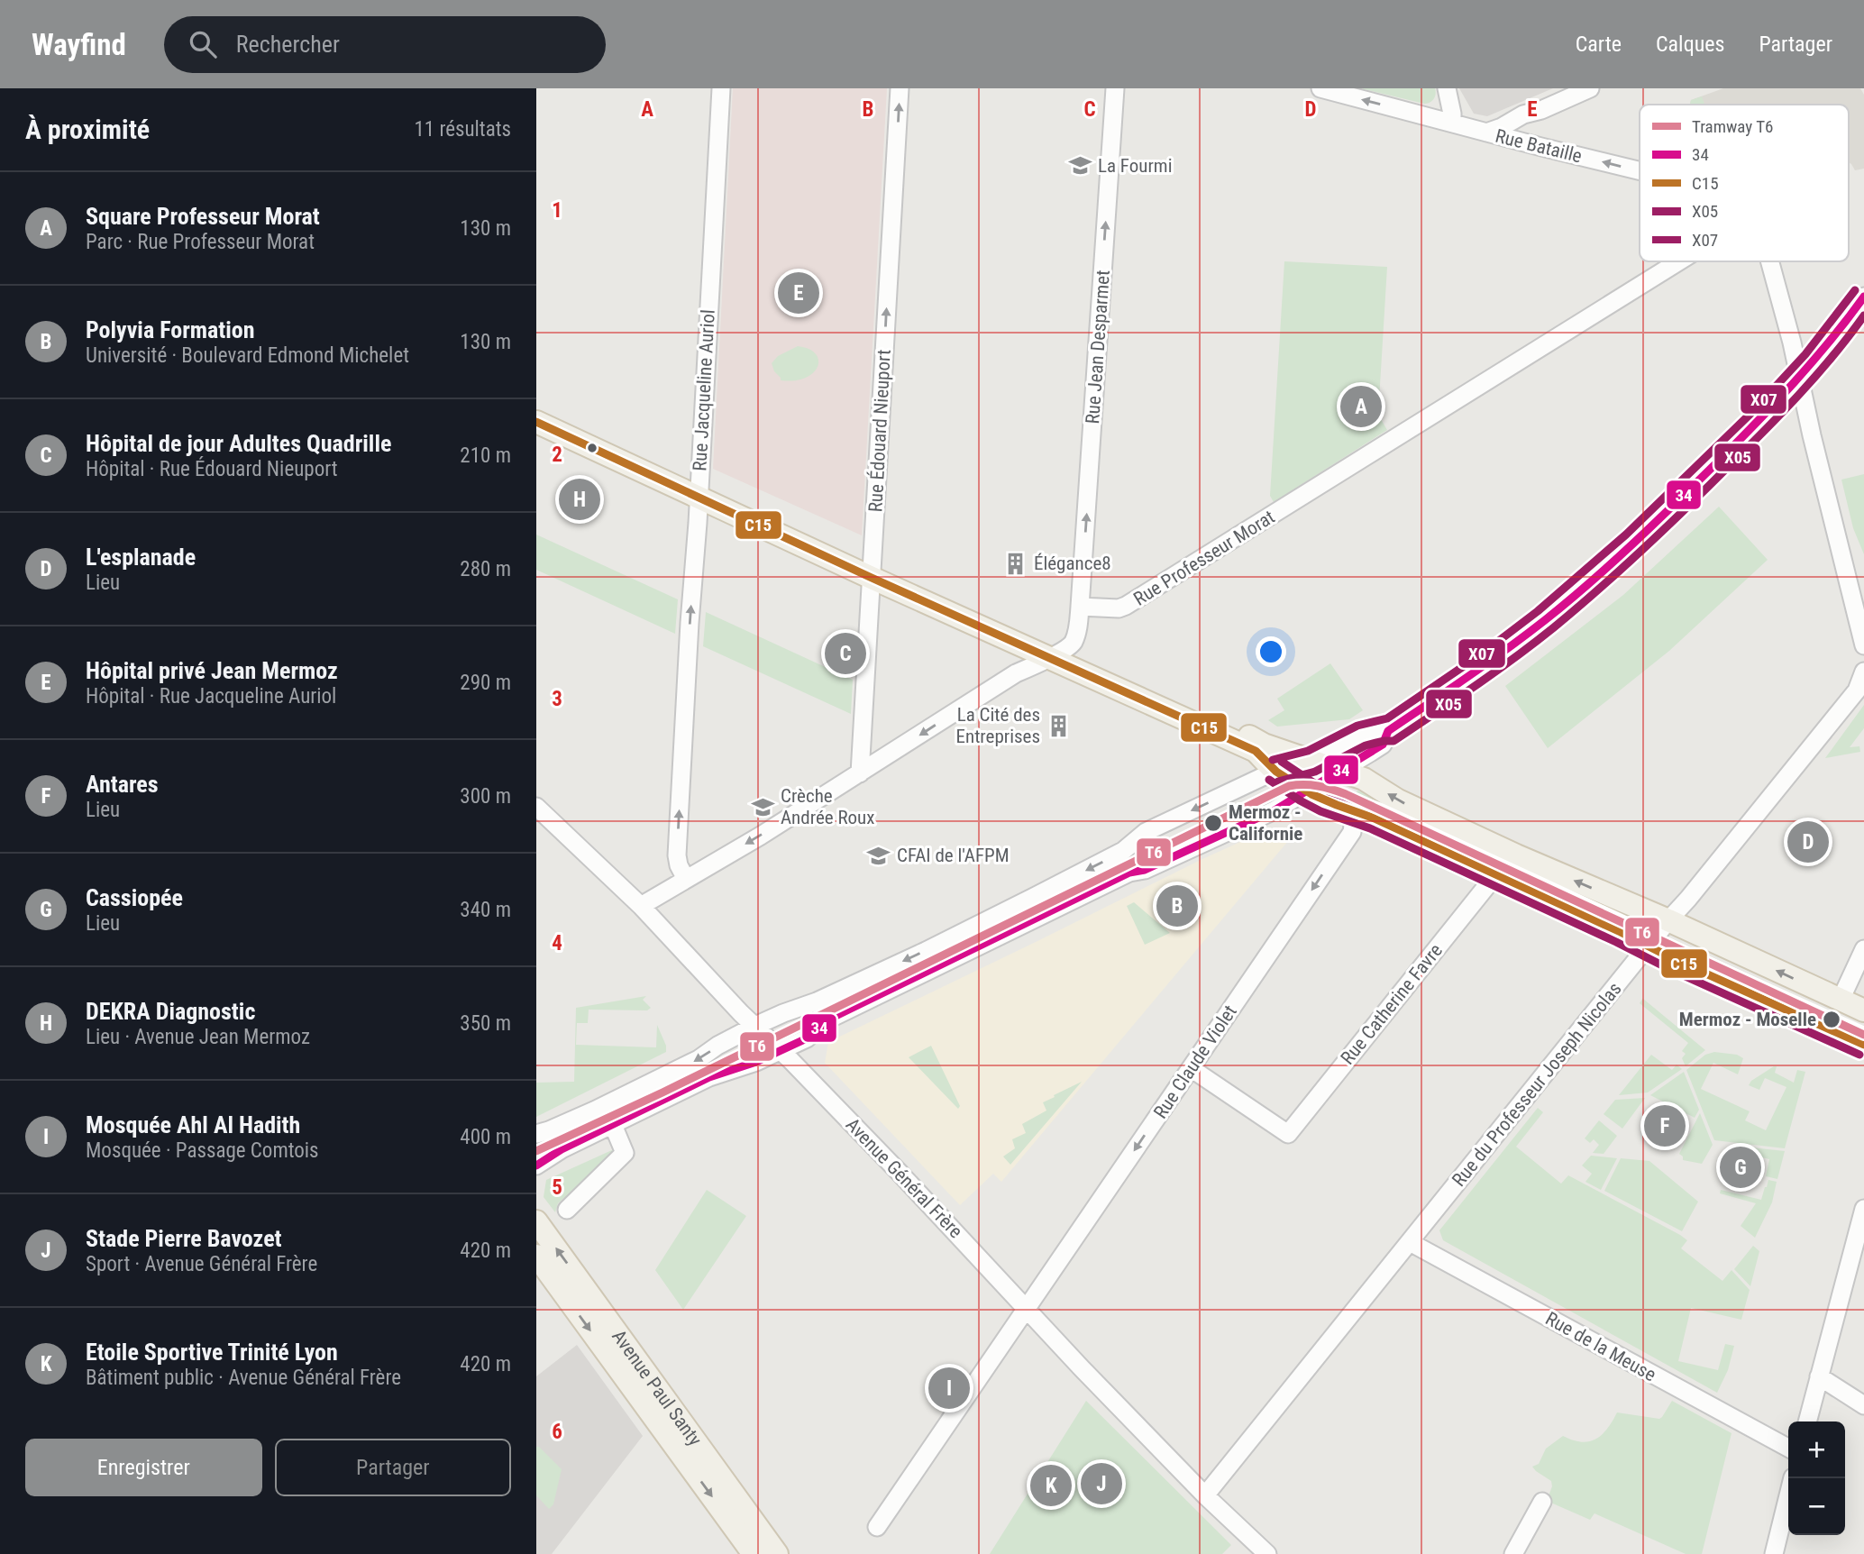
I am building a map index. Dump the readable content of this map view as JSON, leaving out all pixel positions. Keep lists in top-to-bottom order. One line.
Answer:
{"streets":{"main road":["Avenue Paul Santy"],"street":["Rue Bataille","Rue Jean Desparmet","Rue Jacqueline Auriol","Rue Édouard Nieuport","Rue Professeur Morat","Rue Catherine Favre","Rue Claude Violet","Rue du Professeur Joseph Nicolas","Avenue Général Frère","Rue de la Meuse"]},"crossings":[["Rue Jean Desparmet","Rue Professeur Morat"],["Rue Catherine Favre","Rue Claude Violet"],["Rue Claude Violet","Avenue Général Frère"],["Rue du Professeur Joseph Nicolas","Avenue Général Frère"],["Rue du Professeur Joseph Nicolas","Rue de la Meuse"]],"one_way":["Rue Bataille","Rue Jean Desparmet","Rue Jacqueline Auriol","Rue Édouard Nieuport","Rue Claude Violet"],"places":{"school or university":["La Fourmi","Crèche Andrée Roux","CFAI de l'AFPM"],"building":["Élégance8","La Cité des Entreprises"],"other":["Mermoz - Californie","Mermoz - Moselle"]},"lines":["transit line X07","transit line 34","transit line X05","transit line C15","tram line T6"],"legend":["Tramway T6","34","C15","X05","X07"],"page":{"header":"Wayfind","search":"Rechercher","nav":["Carte","Calques","Partager"],"heading":["À proximité","11 résultats"],"list":[{"mark":"A","name":"Square Professeur Morat","note":"Parc · Rue Professeur Morat","value":"130 m"},{"mark":"B","name":"Polyvia Formation","note":"Université · Boulevard Edmond Michelet","value":"130 m"},{"mark":"C","name":"Hôpital de jour Adultes Quadrille","note":"Hôpital · Rue Édouard Nieuport","value":"210 m"},{"mark":"D","name":"L'esplanade","note":"Lieu","value":"280 m"},{"mark":"E","name":"Hôpital privé Jean Mermoz","note":"Hôpital · Rue Jacqueline Auriol","value":"290 m"},{"mark":"F","name":"Antares","note":"Lieu","value":"300 m"},{"mark":"G","name":"Cassiopée","note":"Lieu","value":"340 m"},{"mark":"H","name":"DEKRA Diagnostic","note":"Lieu · Avenue Jean Mermoz","value":"350 m"},{"mark":"I","name":"Mosquée Ahl Al Hadith","note":"Mosquée · Passage Comtois","value":"400 m"},{"mark":"J","name":"Stade Pierre Bavozet","note":"Sport · Avenue Général Frère","value":"420 m"},{"mark":"K","name":"Etoile Sportive Trinité Lyon","note":"Bâtiment public · Avenue Général Frère","value":"420 m"}],"pins":["E","A","H","C","D","B","F","G","I","J","K"],"buttons":["Enregistrer","Partager"],"map_buttons":["+","−"]},"grid":{"columns":["A","B","C","D","E"],"rows":["1","2","3","4","5","6"]}}
